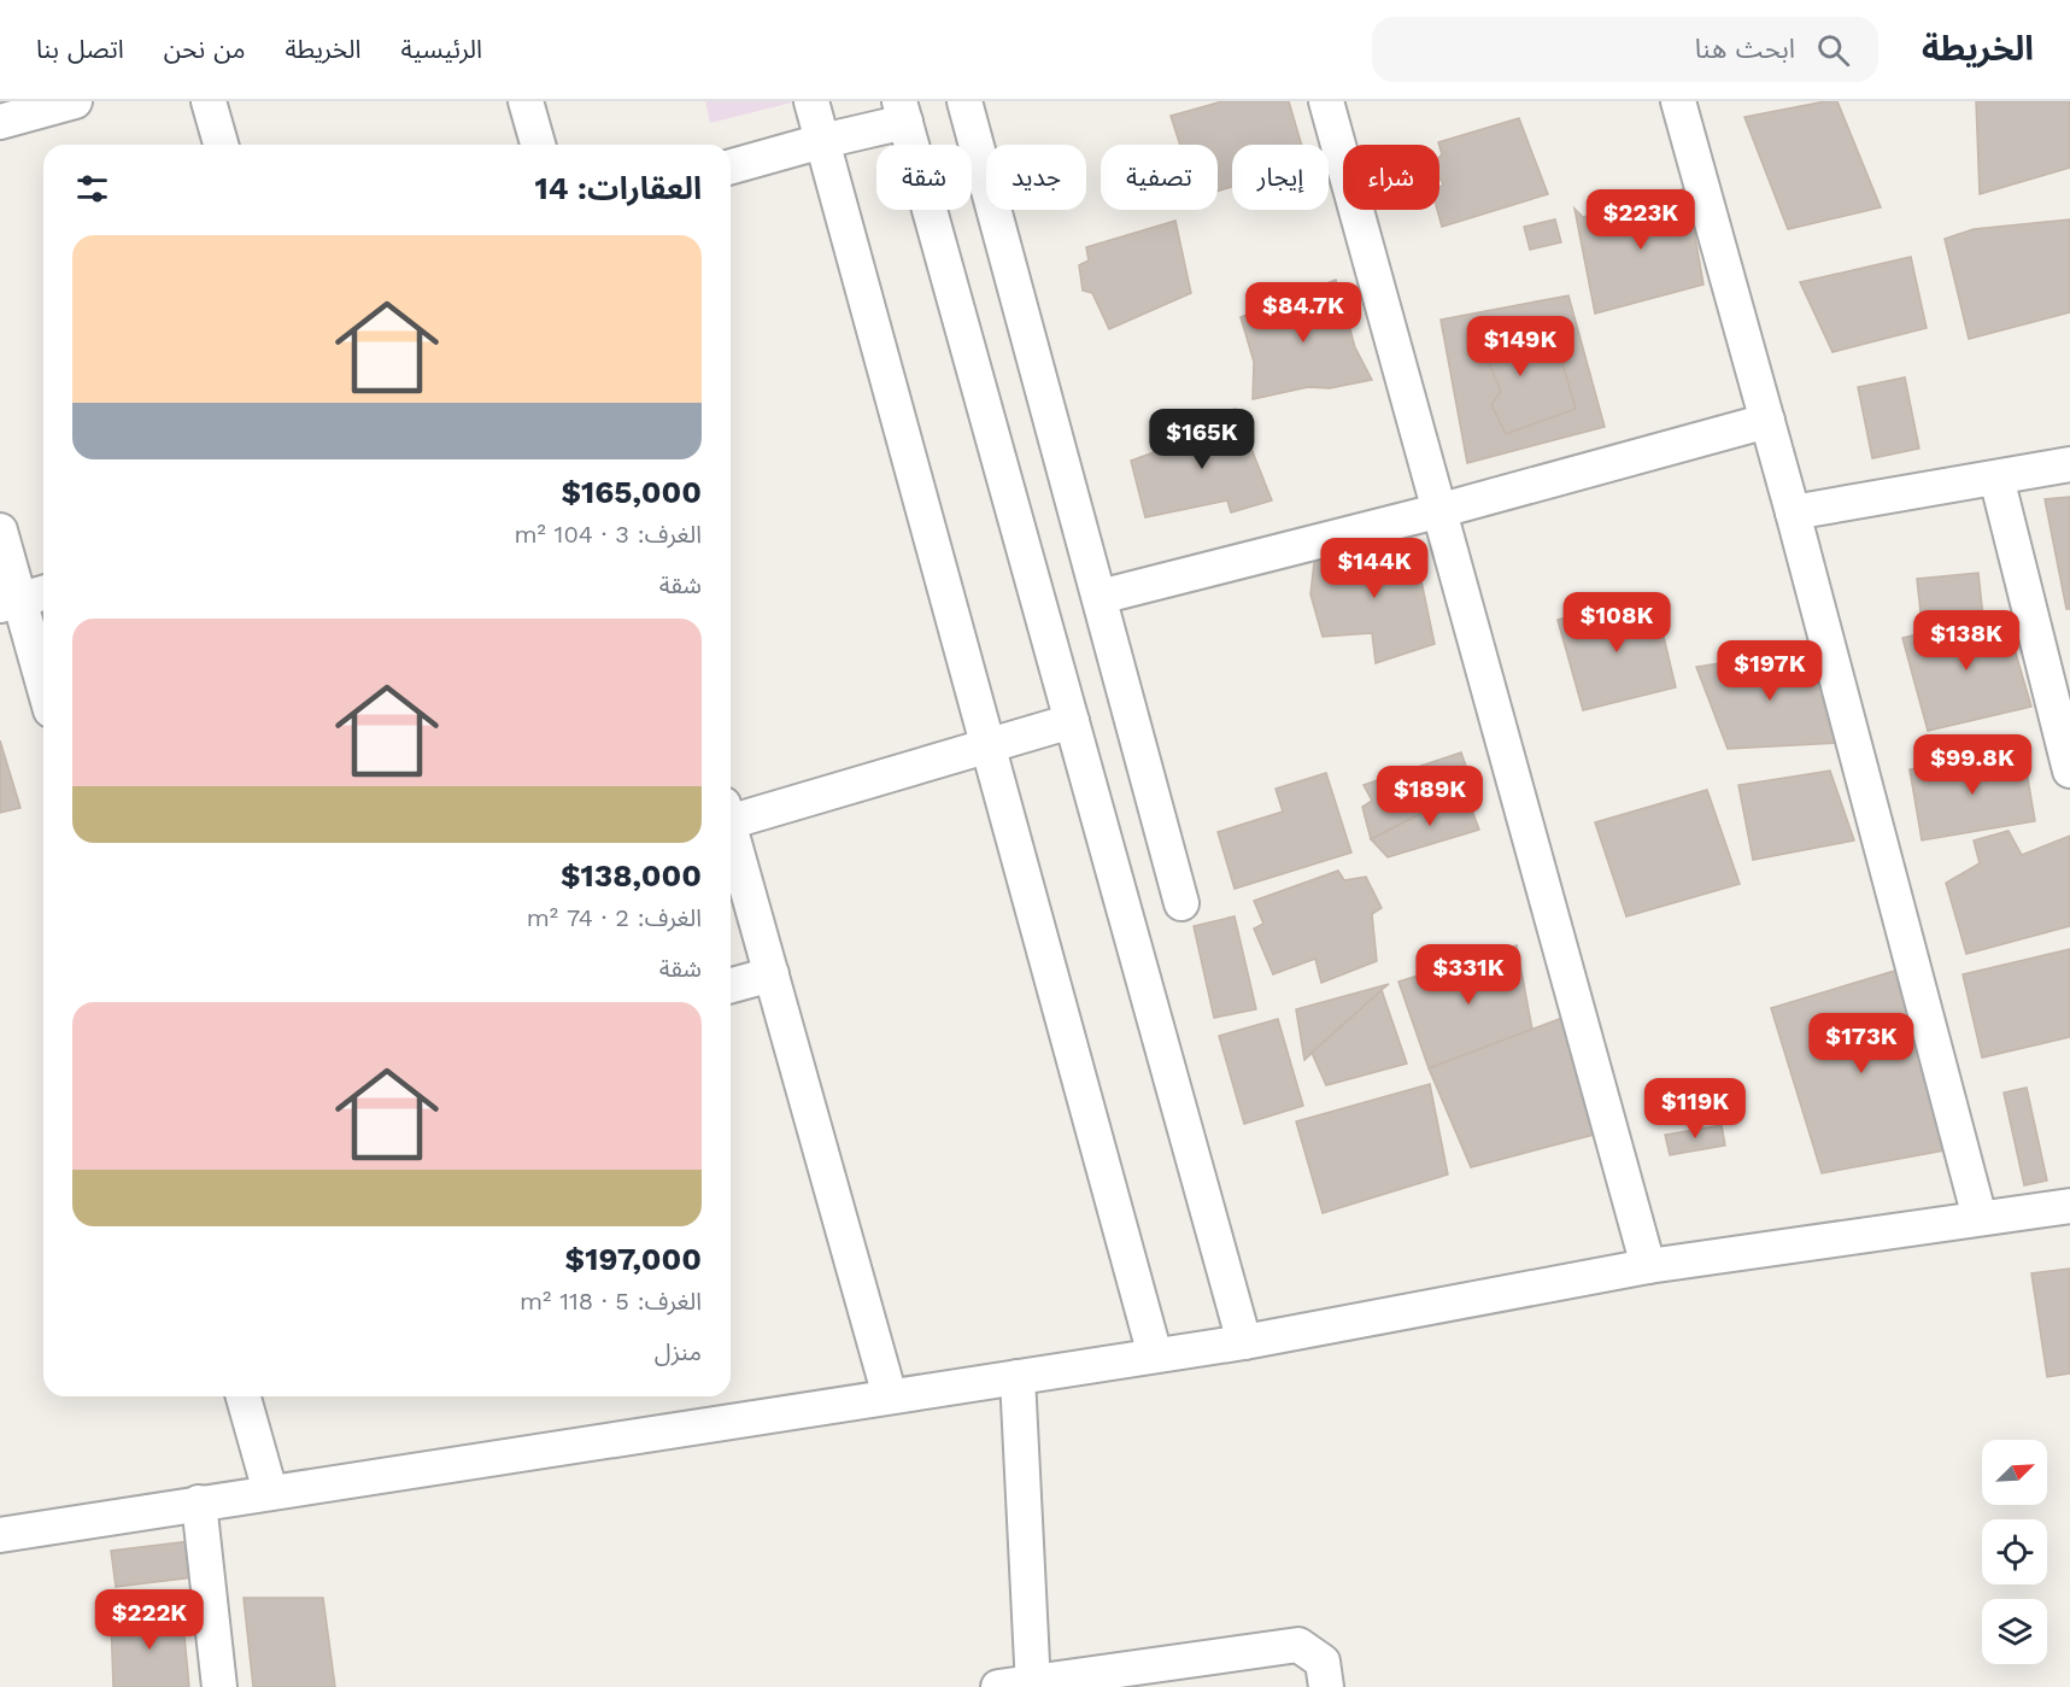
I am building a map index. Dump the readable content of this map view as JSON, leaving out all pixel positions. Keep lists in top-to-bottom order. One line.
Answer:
{"north":"top right","page":{"header":"الخريطة","search":"ابحث هنا","nav":["الرئيسية","الخريطة","من نحن","اتصل بنا"],"chip":["شراء","إيجار","تصفية","جديد","شقة"],"heading":"العقارات: 14","price":["$223K","$84.7K","$149K","$165K","$144K","$108K","$138K","$197K","$99.8K","$189K","$331K","$173K","$119K","$222K"],"list":[{"name":"$165,000","note":"الغرف: 3 · 104 m² · شقة"},{"name":"$138,000","note":"الغرف: 2 · 74 m² · شقة"},{"name":"$197,000","note":"الغرف: 5 · 118 m² · منزل"}]}}
